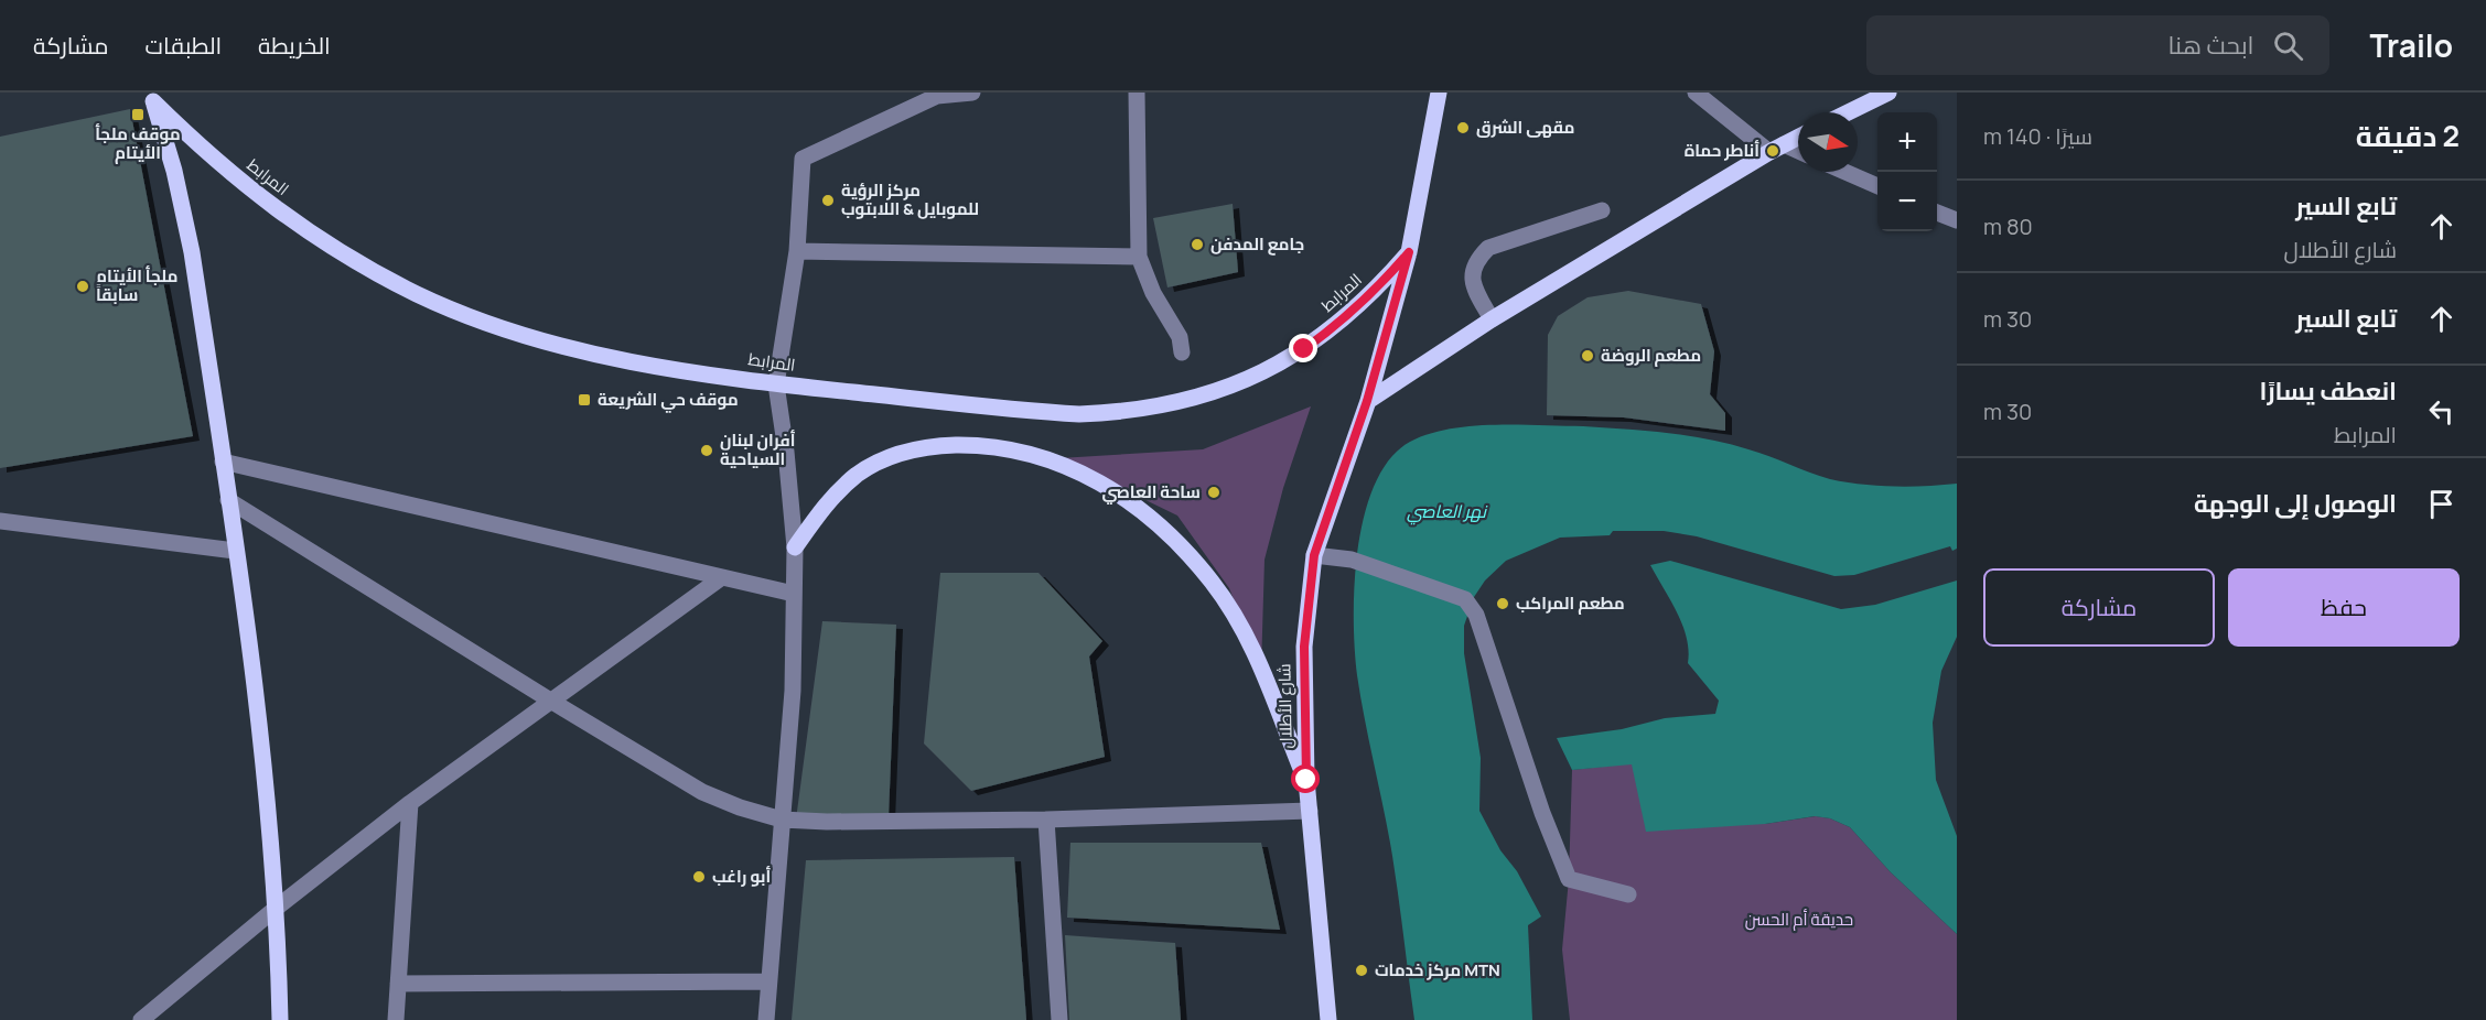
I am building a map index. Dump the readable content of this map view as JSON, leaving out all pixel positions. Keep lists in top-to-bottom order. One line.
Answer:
{"streets":{"main road":["المرابط","شارع الأطلال"]},"crossings":[["المرابط","شارع الأطلال"]],"water":["نهر العاصي"],"parks":["حديقة أم الحسن"],"places":{"transit":["موقف ملجأ الأيتام","موقف حي الشريعة"],"other":["مقهى الشرق","أناطر حماة","مركز الرؤية للموبايل & اللابتوب","جامع المدفن","ملجأ الأيتام سابقاً","مطعم الروضة","أفران لبنان السياحية","ساحة العاصي","مطعم المراكب","أبو راغب","مركز خدمات MTN"]},"north":"right","page":{"header":"Trailo","search":"ابحث هنا","nav":["الخريطة","الطبقات","مشاركة"],"heading":["2 دقيقة","سيرًا · 140 m"],"map_buttons":["+","−"],"list":[["تابع السير","شارع الأطلال","80 m"],["تابع السير","30 m"],["انعطف يسارًا","المرابط","30 m"],"الوصول إلى الوجهة"],"buttons":["حفظ","مشاركة"]}}
